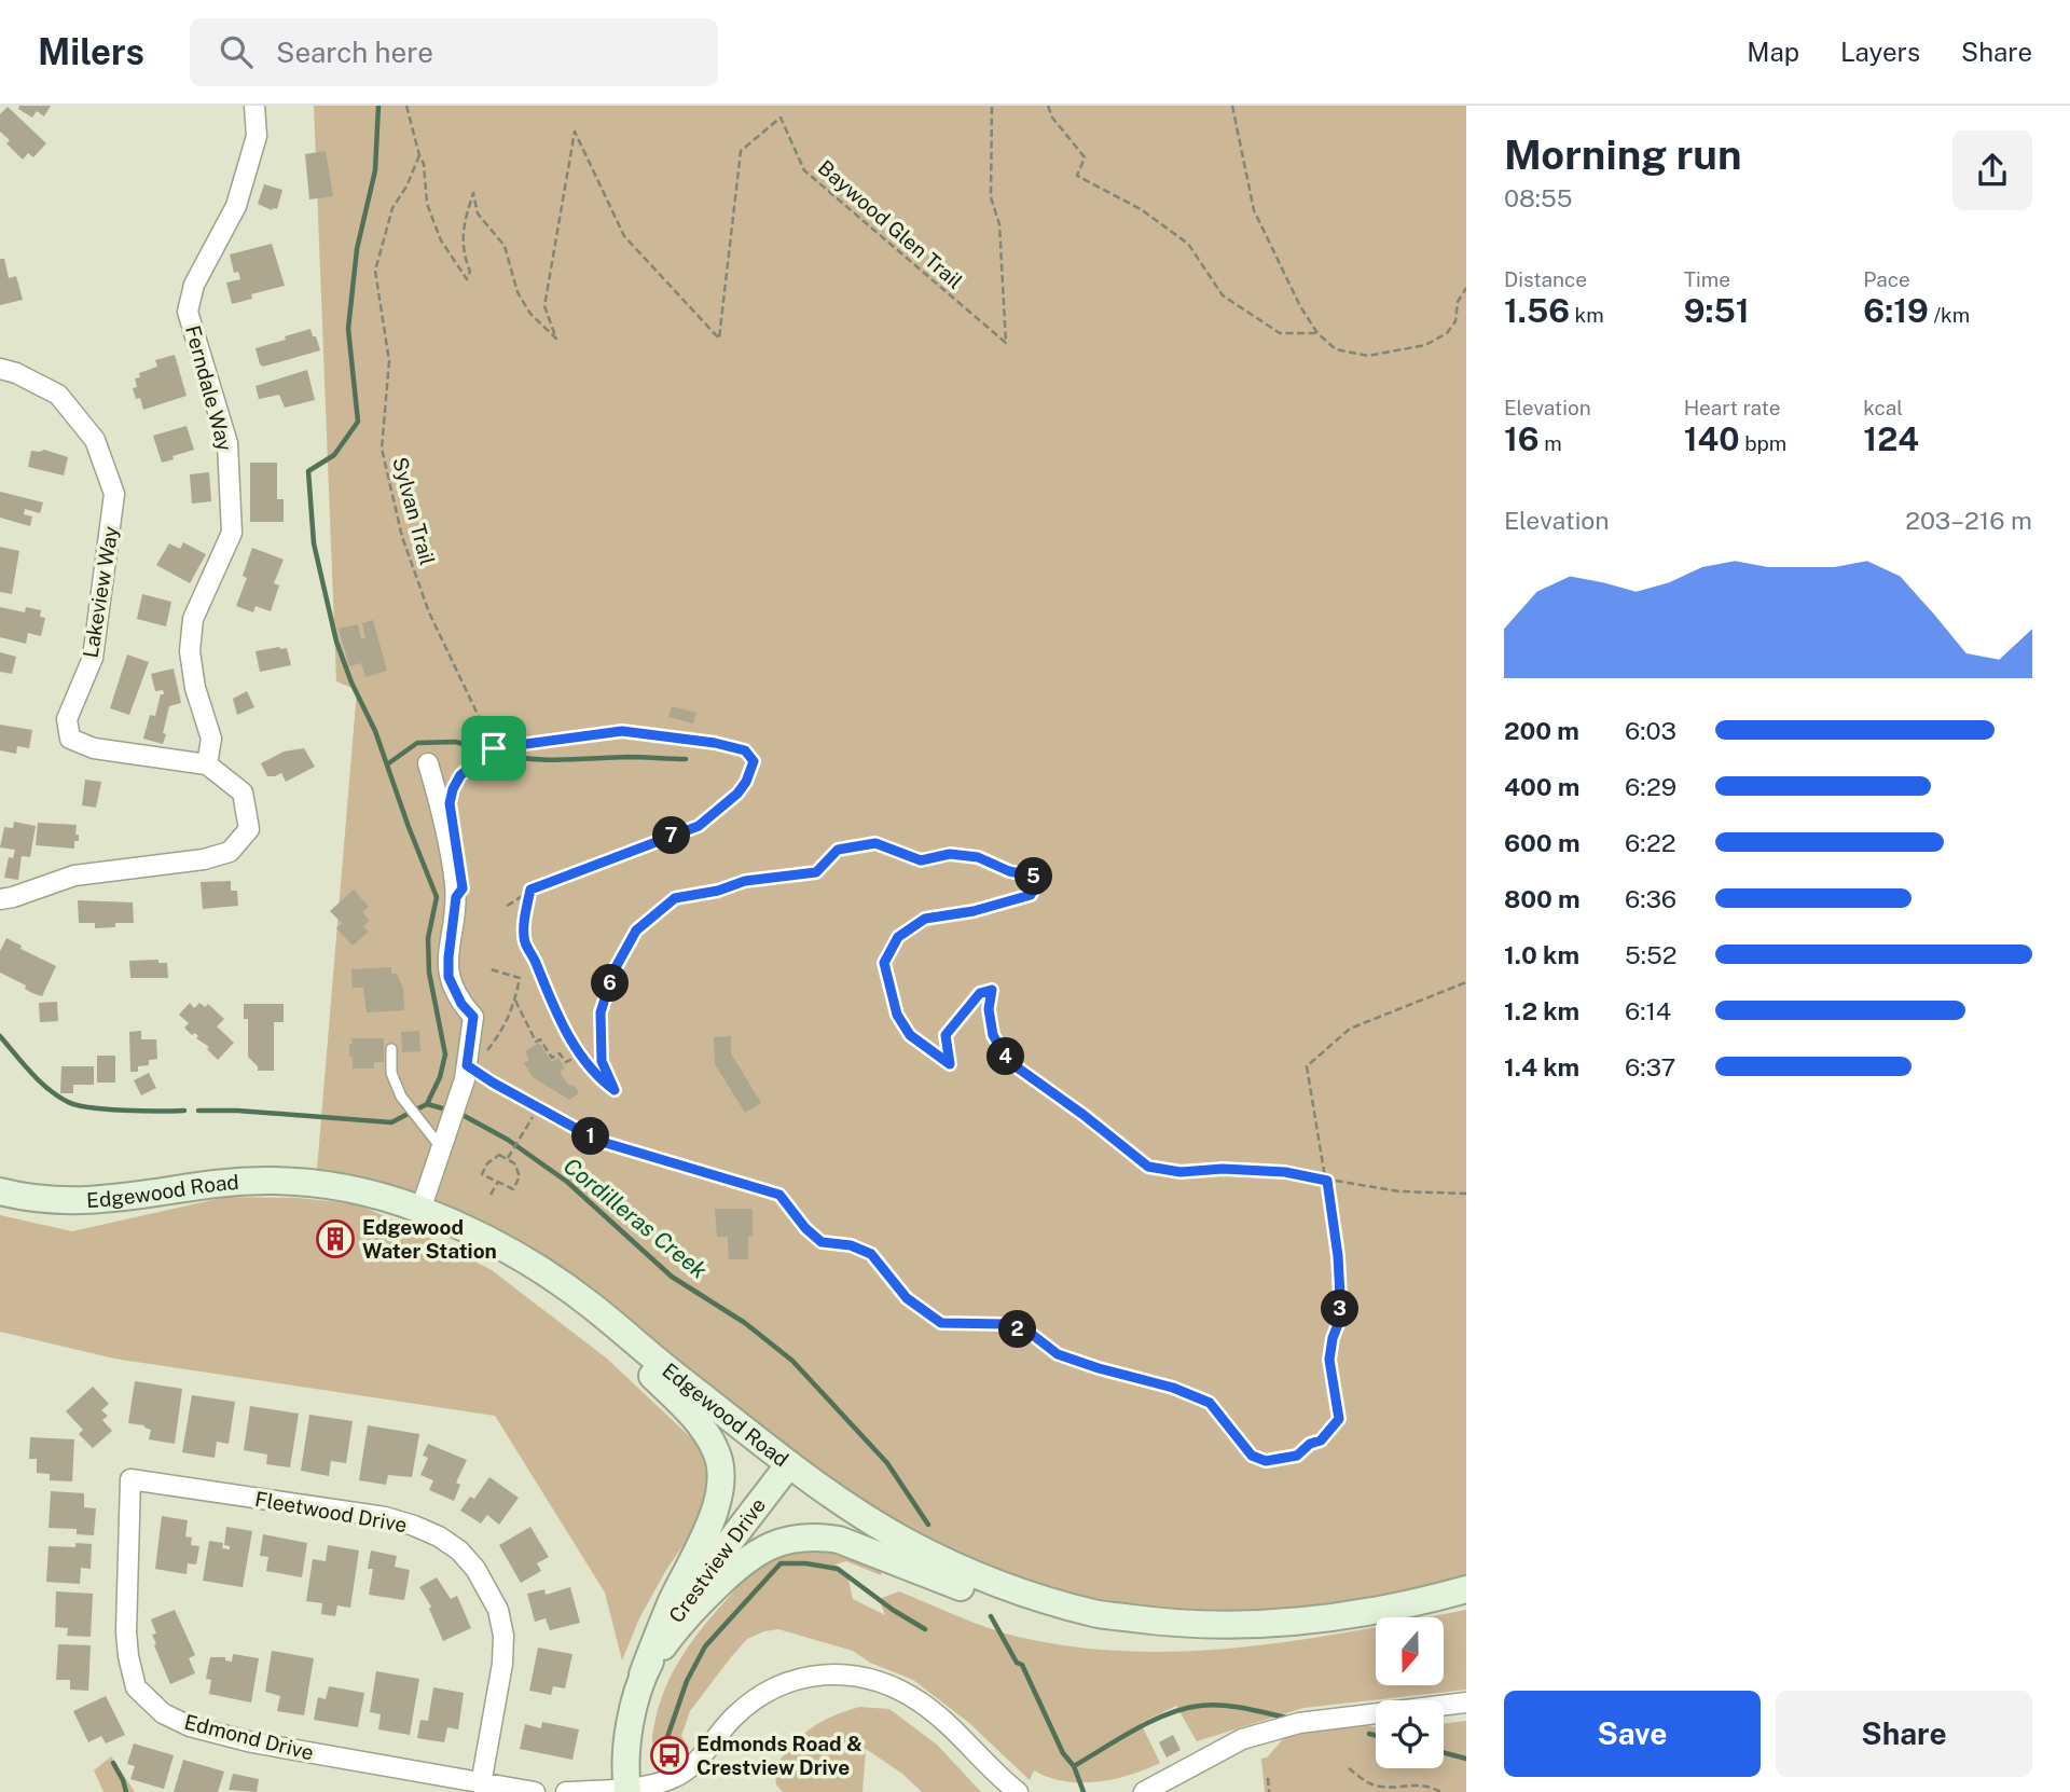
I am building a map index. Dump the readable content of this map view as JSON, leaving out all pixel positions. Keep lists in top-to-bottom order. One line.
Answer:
{"streets":{"main road":["Edgewood Road","Crestview Drive"],"street":["Ferndale Way","Lakeview Way","Fleetwood Drive","Edmond Drive"],"path":["Baywood Glen Trail","Sylvan Trail"]},"crossings":[["Baywood Glen Trail","Sylvan Trail"],["Ferndale Way","Lakeview Way"],["Edgewood Road","Crestview Drive"],["Fleetwood Drive","Edmond Drive"]],"water":["Cordilleras Creek"],"places":{"building":["Edgewood Water Station"],"bus stop":["Edmonds Road & Crestview Drive"]},"north":"bottom","page":{"header":"Milers","search":"Search here","nav":["Map","Layers","Share"],"heading":["Morning run","08:55"],"stats":[["Distance","1.56 km"],["Time","9:51"],["Pace","6:19 /km"],["Elevation","16 m"],["Heart rate","140 bpm"],["kcal","124"]],"chart":["Elevation","203–216 m"],"list":[{"name":"200 m","note":"6:03"},{"name":"400 m","note":"6:29"},{"name":"600 m","note":"6:22"},{"name":"800 m","note":"6:36"},{"name":"1.0 km","note":"5:52"},{"name":"1.2 km","note":"6:14"},{"name":"1.4 km","note":"6:37"}],"pins":["7","5","6","4","1","3","2"],"buttons":["Save","Share"]}}
